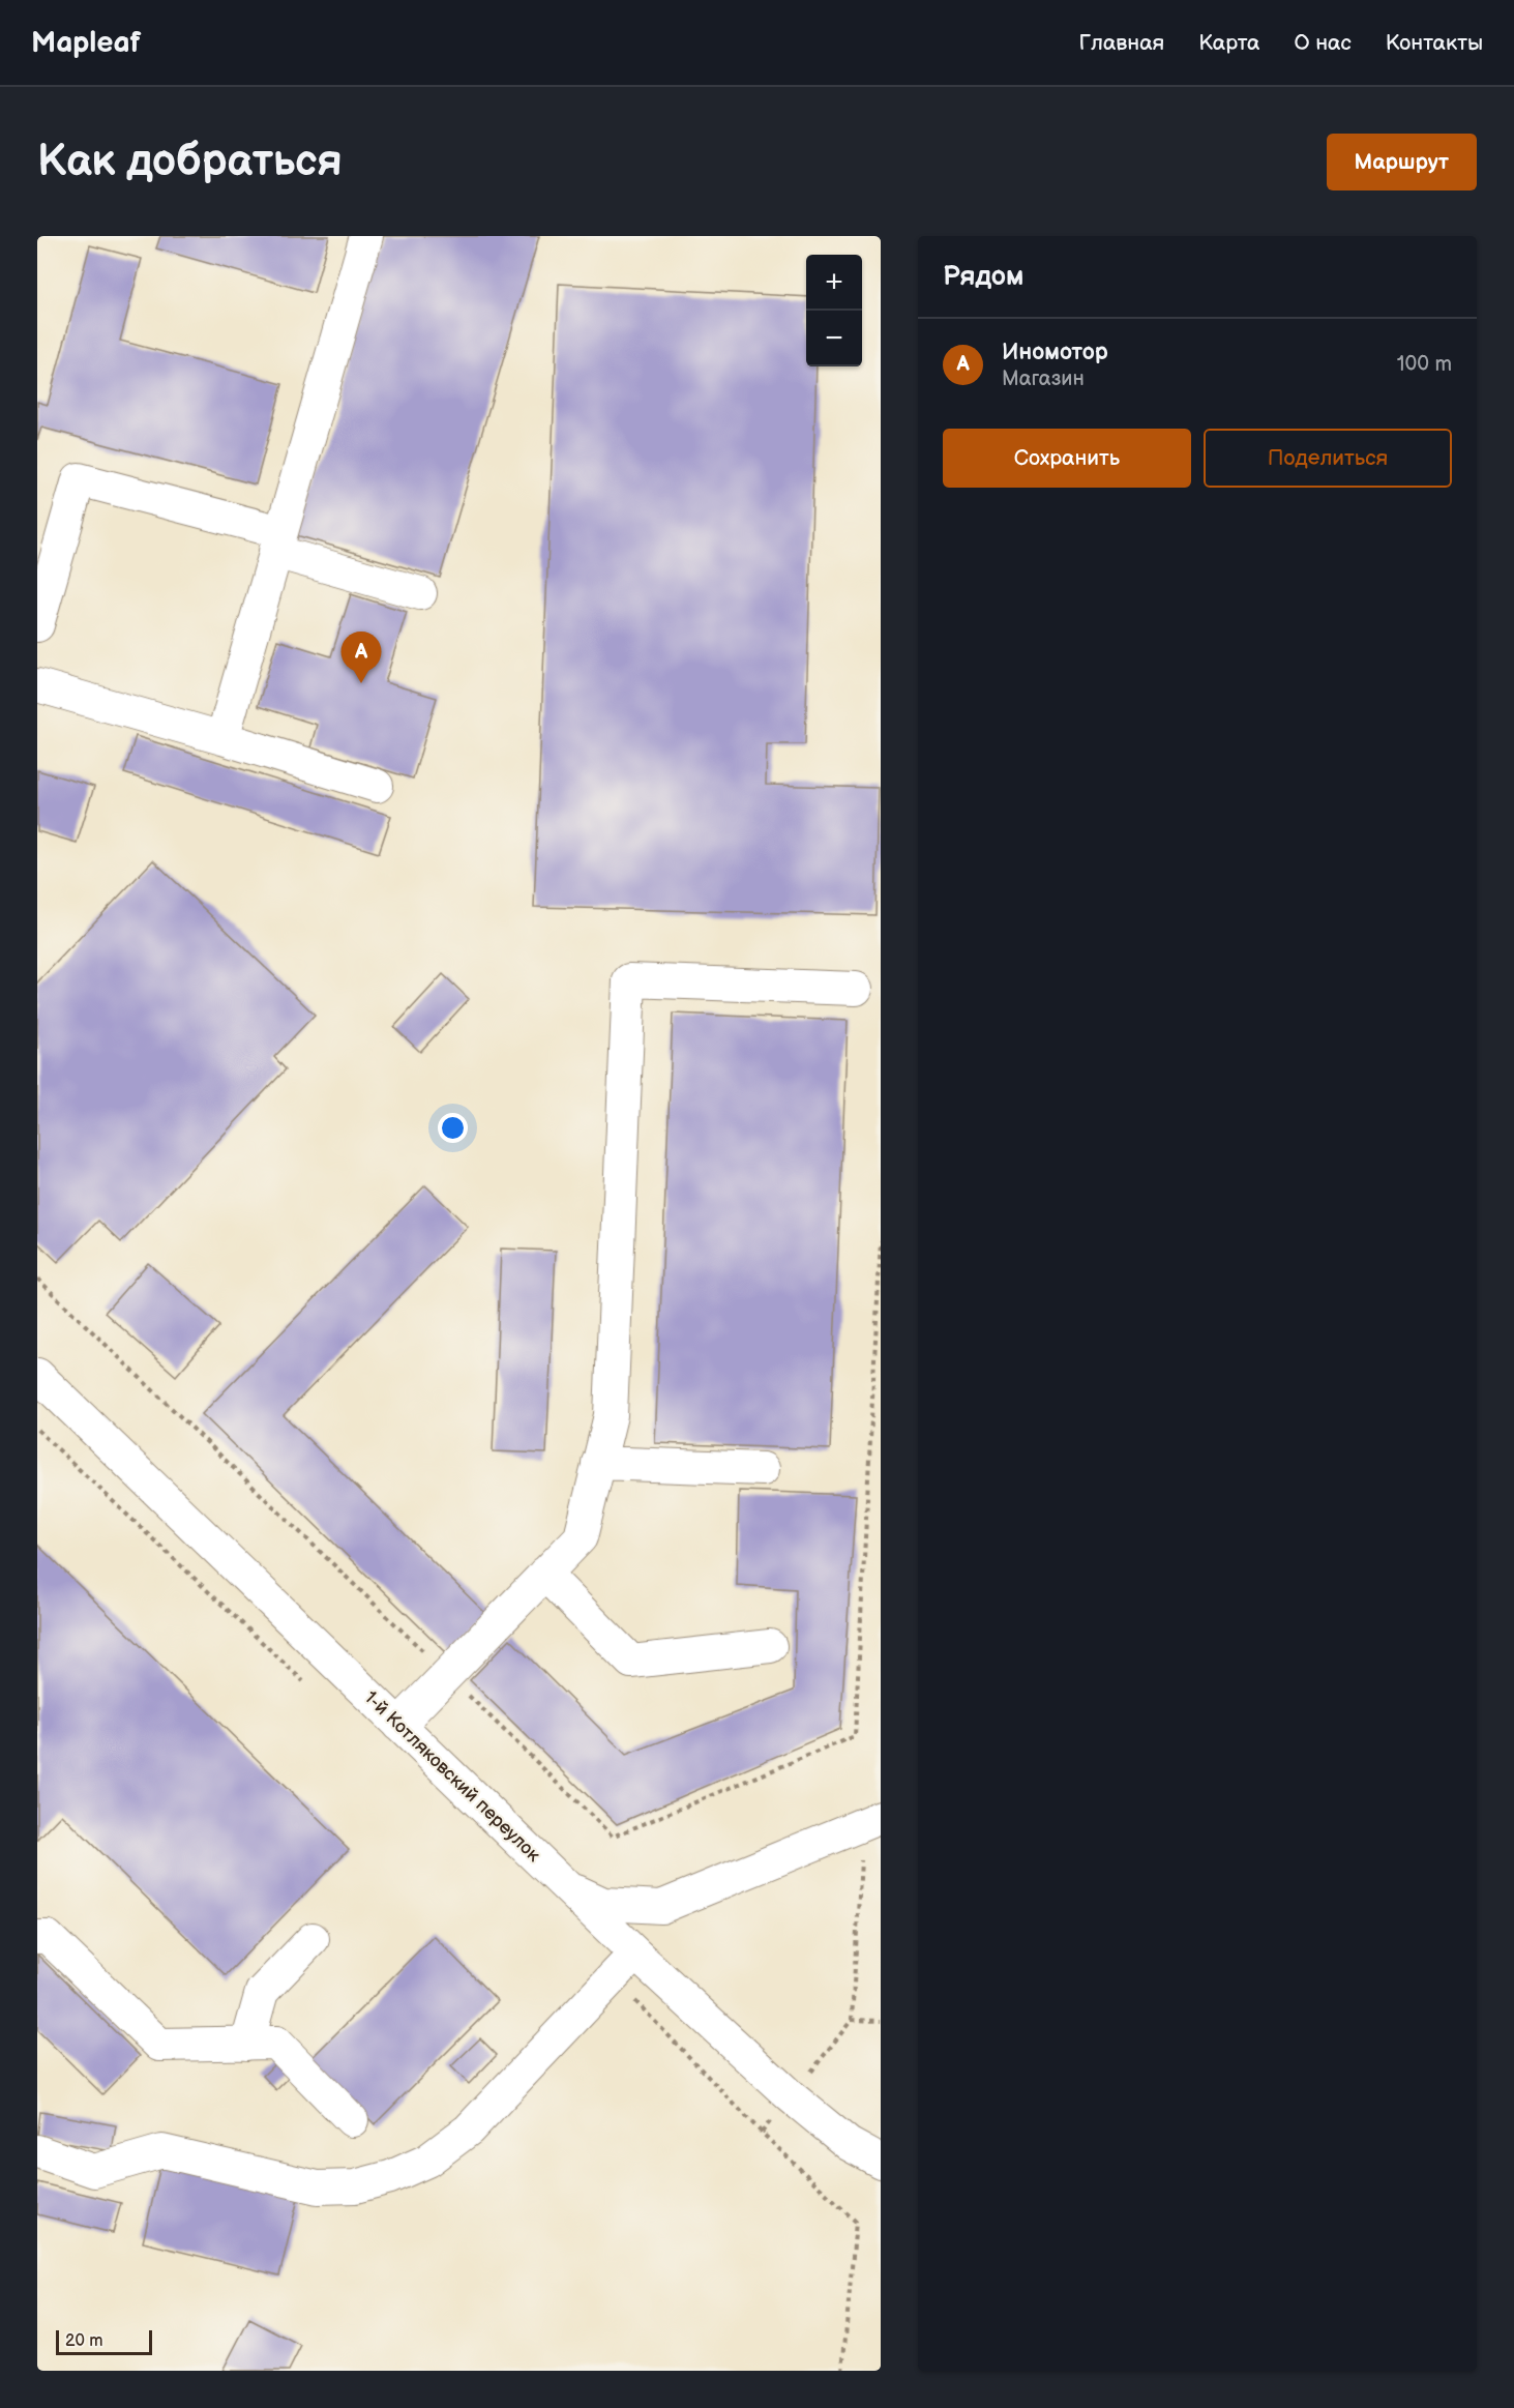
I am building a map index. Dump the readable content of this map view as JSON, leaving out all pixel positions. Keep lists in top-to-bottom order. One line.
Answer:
{"streets":{"street":["1-й Котляковский переулок"]},"scale_bar":"20 m","page":{"header":"Mapleaf","nav":["Главная","Карта","О нас","Контакты"],"buttons":["Маршрут",["Сохранить","Поделиться"]],"title":"Как добраться","heading":"Рядом","map_buttons":["+","−"],"list":[{"mark":"A","name":"Иномотор","note":"Магазин","value":"100 m"}],"pins":"A","scale":"20 m"}}
